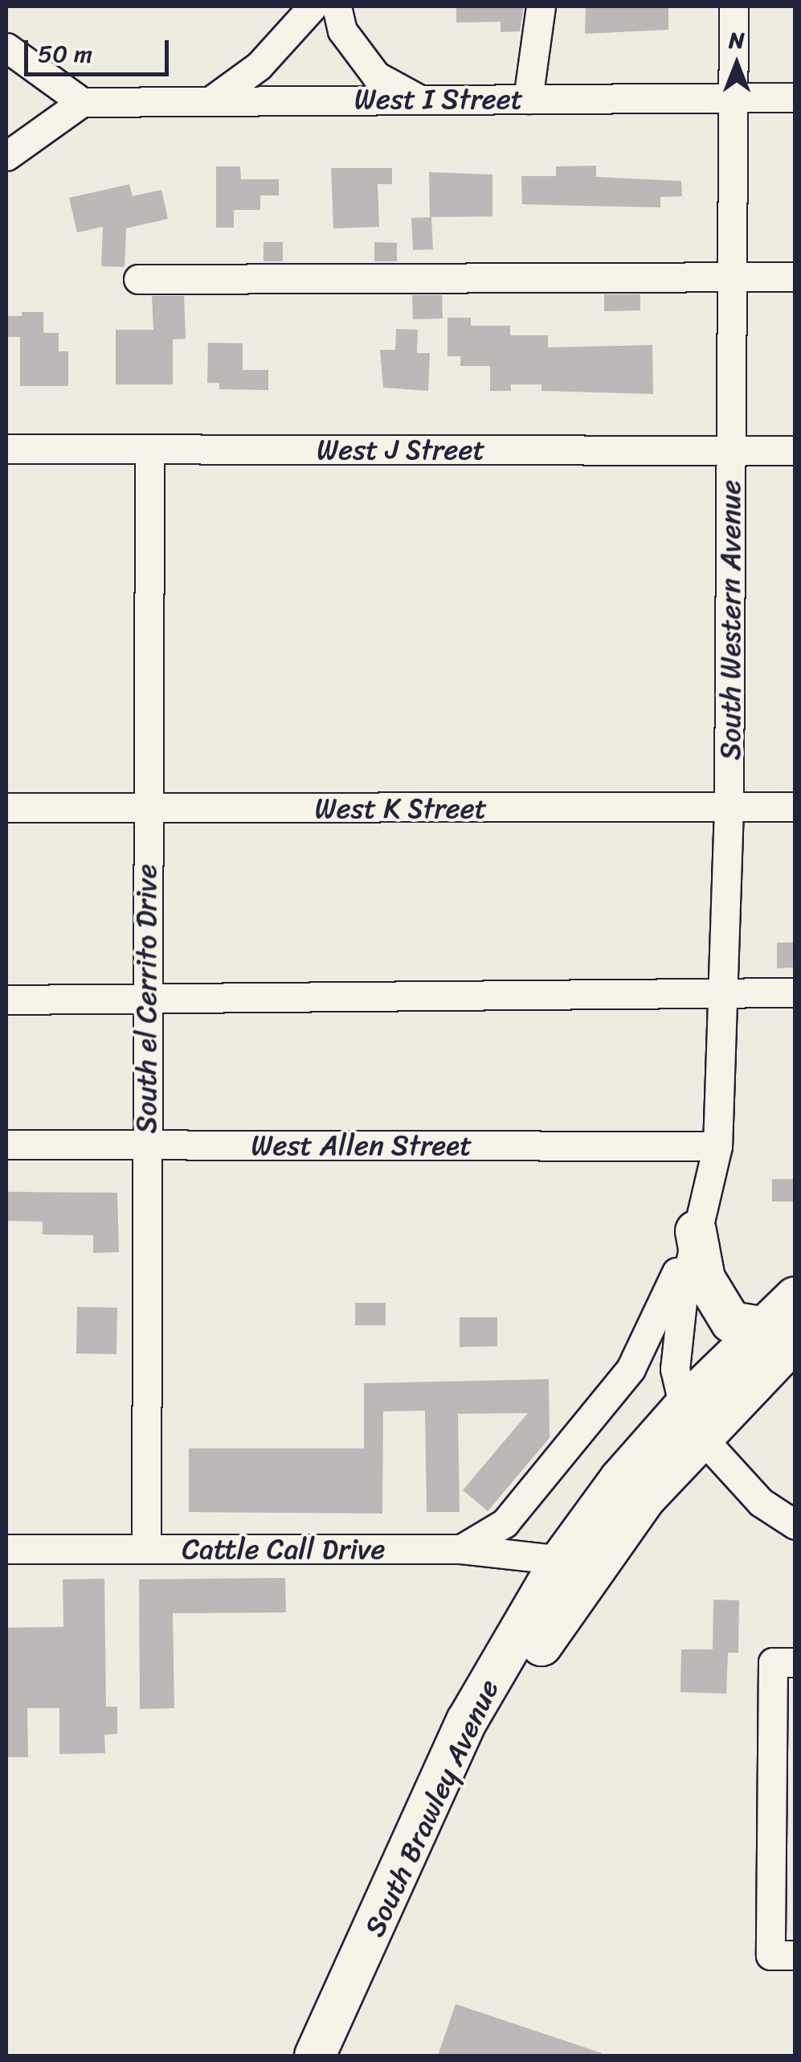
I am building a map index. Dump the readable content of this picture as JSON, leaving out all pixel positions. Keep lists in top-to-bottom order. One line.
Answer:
{"streets":{"highway":["South Brawley Avenue"],"street":["West I Street","West J Street","South Western Avenue","West K Street","South el Cerrito Drive","West Allen Street","Cattle Call Drive"]},"crossings":[["West I Street","South Western Avenue"],["West J Street","South Western Avenue"],["West J Street","South el Cerrito Drive"],["South Western Avenue","West K Street"],["South Western Avenue","West Allen Street"],["South Western Avenue","Cattle Call Drive"],["South Western Avenue","South Brawley Avenue"],["West K Street","South el Cerrito Drive"],["South el Cerrito Drive","West Allen Street"],["South el Cerrito Drive","Cattle Call Drive"],["Cattle Call Drive","South Brawley Avenue"]],"scale_bar":"50 m","north":"top"}
